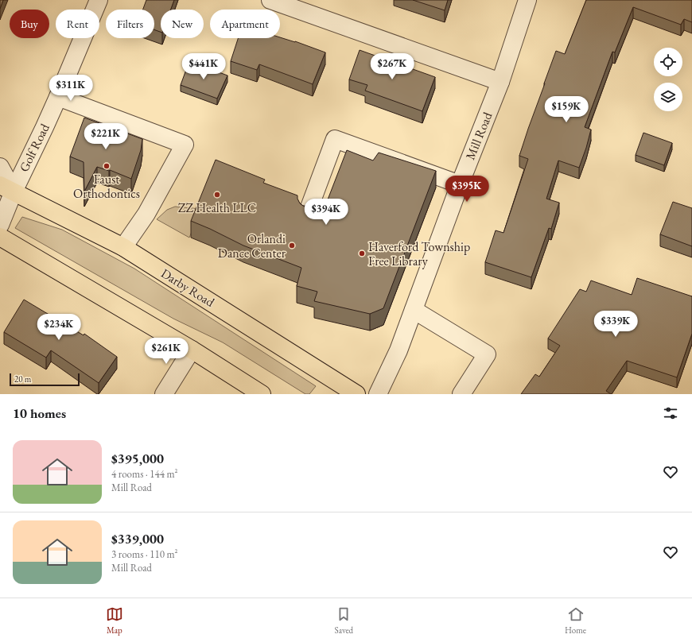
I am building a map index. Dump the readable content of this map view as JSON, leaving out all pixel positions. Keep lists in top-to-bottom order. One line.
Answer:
{"streets":{"main road":["Darby Road"],"street":["Mill Road","Golf Road"]},"crossings":[["Golf Road","Darby Road"]],"places":["Faust Orthodontics","ZZ Health LLC","Orlandi Dance Center","Haverford Township Free Library"],"scale_bar":"20 m","page":{"chip":["Buy","Rent","Filters","New","Apartment"],"price":["$441K","$267K","$311K","$159K","$221K","$395K","$394K","$339K","$234K","$261K"],"scale":"20 m","heading":"10 homes","list":[{"name":"$395,000","note":"4 rooms · 144 m² · Mill Road"},{"name":"$339,000","note":"3 rooms · 110 m² · Mill Road"}],"tabs":["Map","Saved","Home"]}}
